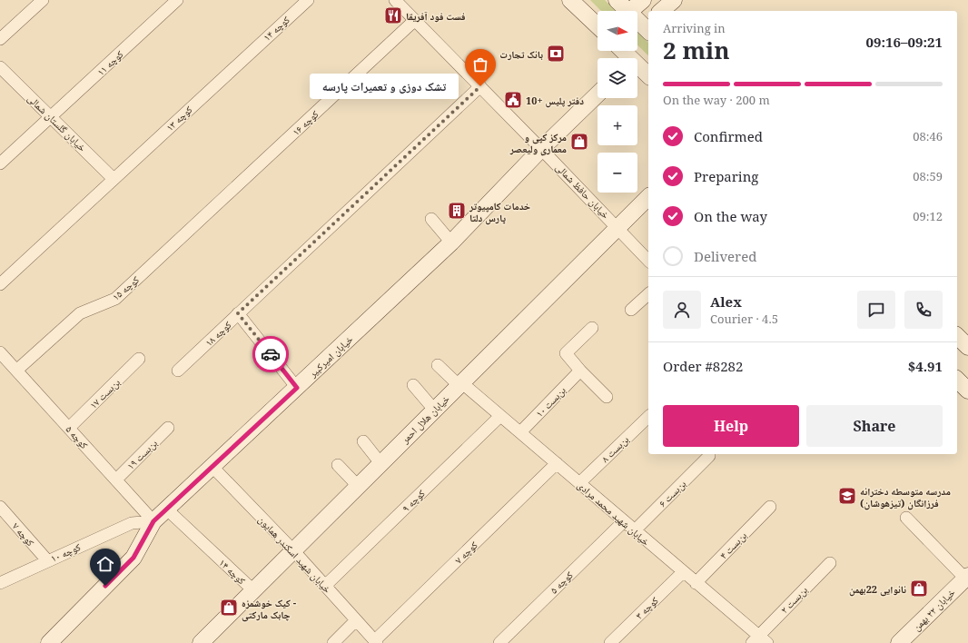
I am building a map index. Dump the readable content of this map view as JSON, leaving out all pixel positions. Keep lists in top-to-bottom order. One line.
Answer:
{"streets":{"street":["کوچه ۱۴","کوچه ۱۱","کوچه ۱۳","خیابان گلستان شمالی","کوچه ۱۶","خیابان حافظ شمالی","کوچه ۱۵","کوچه ۱۸","خیابان امیرکبیر","بن‌بست ۱۷","بن‌بست ۱۰","خیابان هلال احمر","کوچه ۵","بن‌بست ۸","بن‌بست ۱۹","بن‌بست ۶","کوچه ۹","خیابان شهید محمد مرادی","کوچه ۷","بن‌بست ۴","کوچه ۱۰","خیابان شهید اسکندر همایون","بن‌بست ۲","کوچه ۳","خیابان ۲۲ بهمن"]},"crossings":[["کوچه ۱۴","کوچه ۱۳"],["کوچه ۱۴","خیابان امیرکبیر"],["کوچه ۱۴","خیابان هلال احمر"],["کوچه ۱۱","خیابان گلستان شمالی"],["کوچه ۱۳","خیابان گلستان شمالی"],["کوچه ۱۶","خیابان حافظ شمالی"],["کوچه ۱۶","کوچه ۱۵"],["خیابان حافظ شمالی","کوچه ۱۸"],["خیابان حافظ شمالی","خیابان امیرکبیر"],["خیابان حافظ شمالی","خیابان هلال احمر"],["کوچه ۱۵","کوچه ۵"],["خیابان امیرکبیر","کوچه ۵"],["خیابان امیرکبیر","کوچه ۱۰"],["خیابان امیرکبیر","خیابان شهید اسکندر همایون"],["بن‌بست ۱۷","کوچه ۵"],["بن‌بست ۱۰","خیابان شهید محمد مرادی"],["خیابان هلال احمر","خیابان شهید محمد مرادی"],["خیابان هلال احمر","خیابان شهید اسکندر همایون"],["کوچه ۵","بن‌بست ۱۹"],["کوچه ۵","خیابان شهید محمد مرادی"],["کوچه ۵","کوچه ۱۰"],["بن‌بست ۸","خیابان شهید محمد مرادی"],["بن‌بست ۶","خیابان شهید محمد مرادی"],["کوچه ۹","خیابان شهید محمد مرادی"],["کوچه ۹","خیابان شهید اسکندر همایون"],["خیابان شهید محمد مرادی","کوچه ۷"],["خیابان شهید محمد مرادی","بن‌بست ۴"],["خیابان شهید محمد مرادی","بن‌بست ۲"],["خیابان شهید محمد مرادی","کوچه ۳"],["کوچه ۷","کوچه ۱۰"],["کوچه ۷","خیابان شهید اسکندر همایون"]],"places":{"restaurant":["فست فود آفریقا"],"bank":["بانک تجارت"],"other":["تشک دوزی و تعمیرات پارسه"],"public building":["دفتر پلیس +10"],"shop":["مرکز کپی و معماری ولیعصر","نانوایی 22بهمن","کیک خوشمزه - چابک مارکتی"],"building":["خدمات کامپیوتر پارس دلتا"],"school or university":["مدرسه متوسطه دخترانه فرزانگان (تیزهوشان)"]},"north":"right","page":{"map_buttons":["+","−"],"heading":["2 min","Arriving in","09:16–09:21"],"panel":["Alex","Courier · 4.5","Order #8282","$4.91"],"bar":"On the way · 200 m","bubble":"تشک دوزی و تعمیرات پارسه","list":[["Confirmed","08:46"],["Preparing","08:59"],["On the way","09:12"],"Delivered"],"buttons":["Help","Share"]}}
